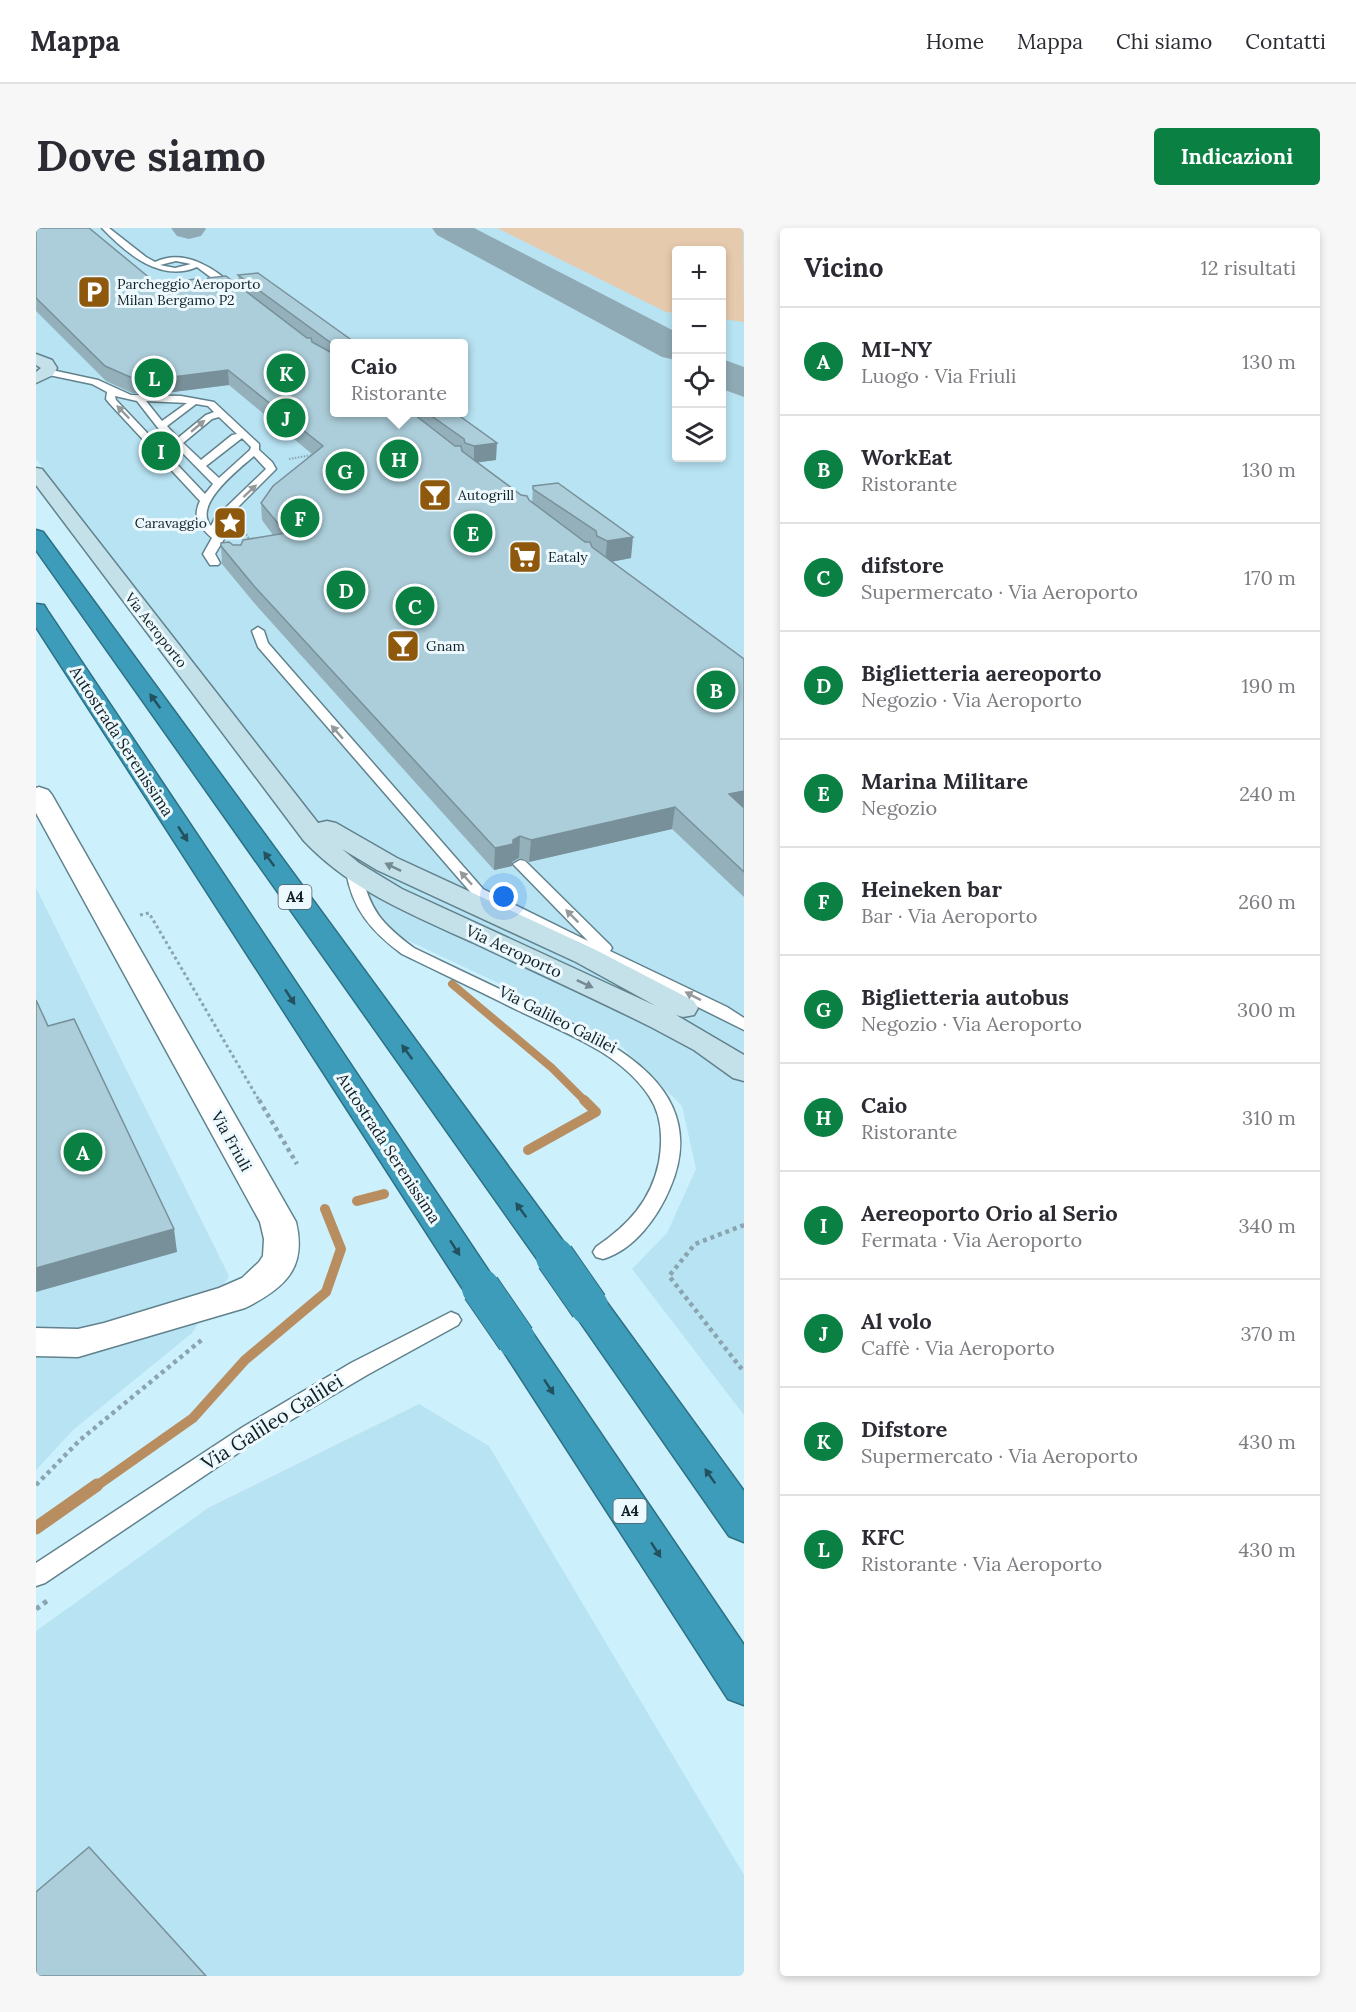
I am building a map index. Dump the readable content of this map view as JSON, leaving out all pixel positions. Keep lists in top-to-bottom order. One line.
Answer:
{"streets":{"highway":["Autostrada Serenissima","A4"],"main road":["Via Aeroporto"],"street":["Via Friuli"],"lane":["Via Galileo Galilei"]},"crossings":[["Via Aeroporto","Via Galileo Galilei"]],"places":{"parking":["Parcheggio Aeroporto Milan Bergamo P2"],"bar":["Autogrill","Gnam"],"place":["Caravaggio"],"supermarket":["Eataly"]},"page":{"header":"Mappa","nav":["Home","Mappa","Chi siamo","Contatti"],"buttons":"Indicazioni","title":"Dove siamo","heading":["Vicino","12 risultati"],"map_buttons":["+","−"],"list":[{"mark":"A","name":"MI-NY","note":"Luogo · Via Friuli","value":"130 m"},{"mark":"B","name":"WorkEat","note":"Ristorante","value":"130 m"},{"mark":"C","name":"difstore","note":"Supermercato · Via Aeroporto","value":"170 m"},{"mark":"D","name":"Biglietteria aereoporto","note":"Negozio · Via Aeroporto","value":"190 m"},{"mark":"E","name":"Marina Militare","note":"Negozio","value":"240 m"},{"mark":"F","name":"Heineken bar","note":"Bar · Via Aeroporto","value":"260 m"},{"mark":"G","name":"Biglietteria autobus","note":"Negozio · Via Aeroporto","value":"300 m"},{"mark":"H","name":"Caio","note":"Ristorante","value":"310 m"},{"mark":"I","name":"Aereoporto Orio al Serio","note":"Fermata · Via Aeroporto","value":"340 m"},{"mark":"J","name":"Al volo","note":"Caffè · Via Aeroporto","value":"370 m"},{"mark":"K","name":"Difstore","note":"Supermercato · Via Aeroporto","value":"430 m"},{"mark":"L","name":"KFC","note":"Ristorante · Via Aeroporto","value":"430 m"}],"popup":["Caio","Ristorante"],"pins":["K","L","J","I","H","G","F","E","D","C","B","A"]}}
